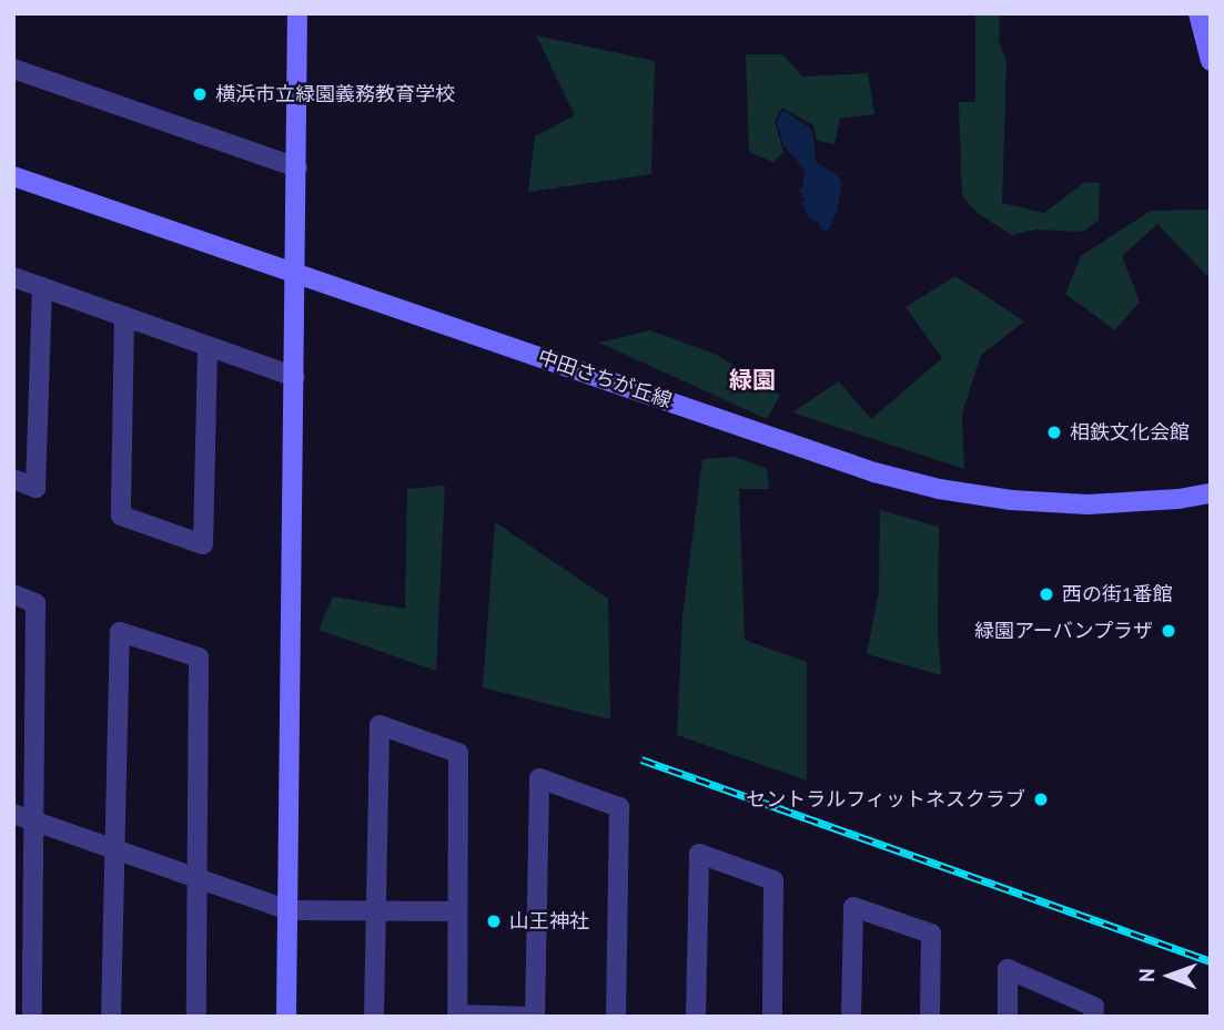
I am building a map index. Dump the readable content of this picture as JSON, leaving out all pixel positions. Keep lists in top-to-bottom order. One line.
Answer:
{"streets":{"street":["中田さちが丘線"]},"districts":["緑園"],"places":["横浜市立緑園義務教育学校","相鉄文化会館","西の街1番館","緑園アーバンプラザ","セントラルフィットネスクラブ","山王神社"],"north":"left"}
